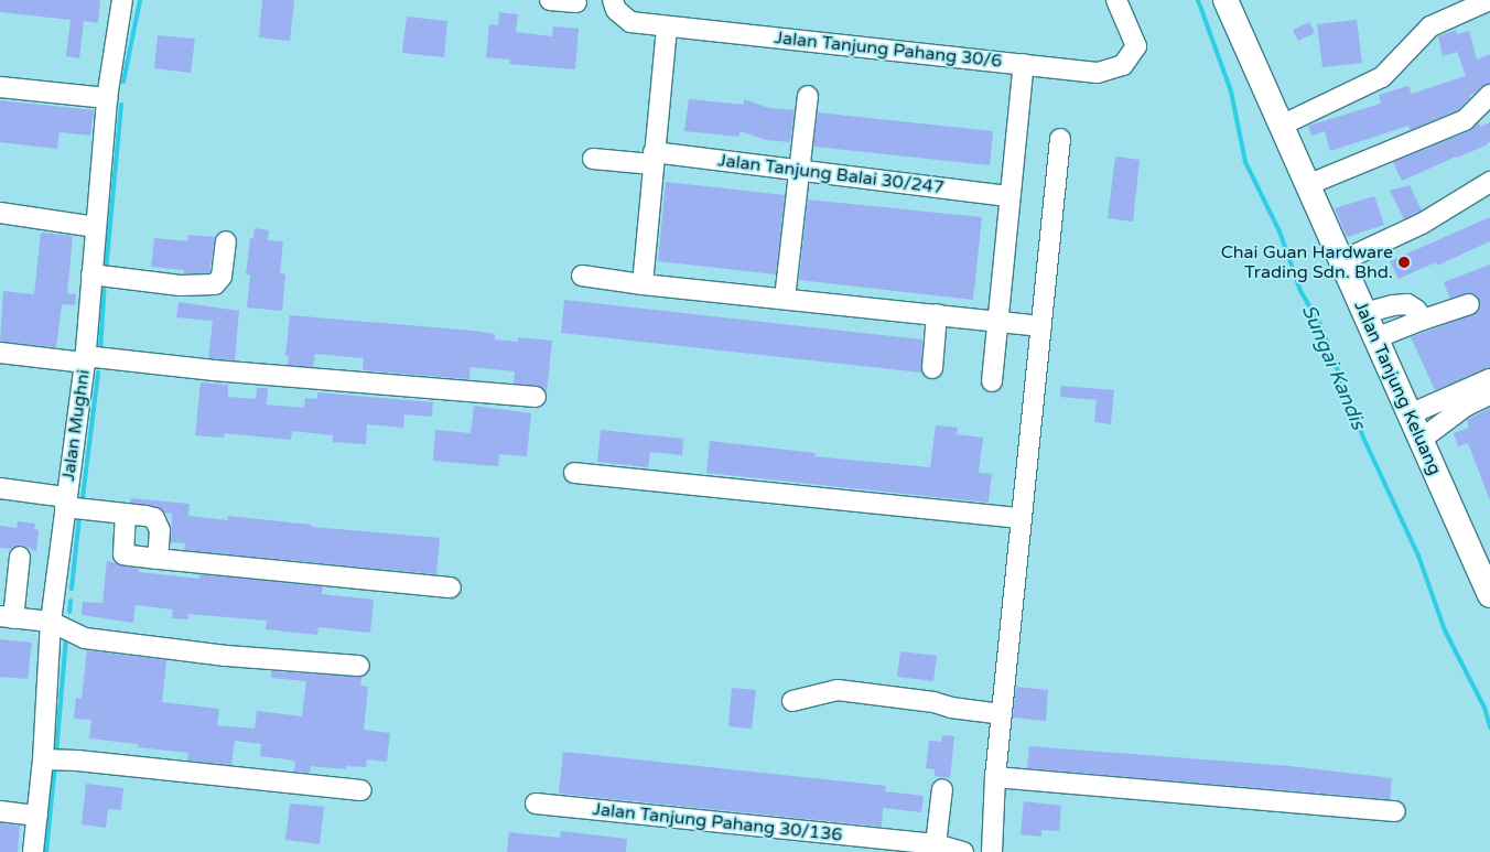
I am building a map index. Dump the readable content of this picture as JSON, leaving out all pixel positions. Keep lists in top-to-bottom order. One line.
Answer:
{"streets":{"main road":["Jalan Tanjung Keluang"],"street":["Jalan Tanjung Pahang 30/6","Jalan Tanjung Balai 30/247","Jalan Mughni","Jalan Tanjung Pahang 30/136"]},"water":["Sungai Kandis"],"places":["Chai Guan Hardware Trading Sdn. Bhd."]}
